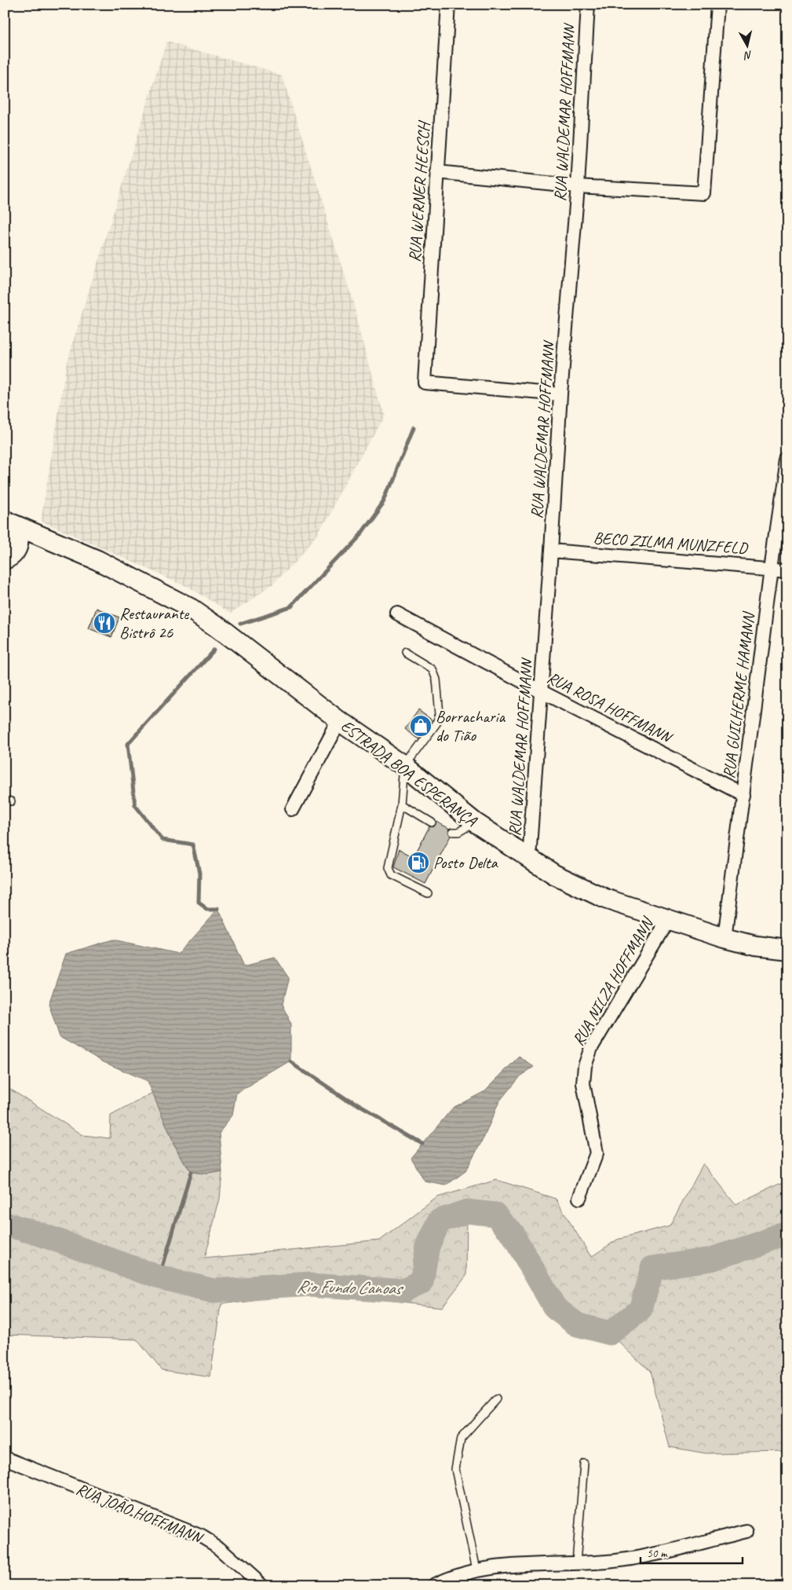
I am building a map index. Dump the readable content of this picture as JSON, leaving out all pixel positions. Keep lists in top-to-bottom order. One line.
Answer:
{"streets":{"street":["RUA WALDEMAR HOFFMANN","RUA WERNER HEESCH","BECO ZILMA MUNZFELD","RUA GUILHERME HAMANN","RUA ROSA HOFFMANN","ESTRADA BOA ESPERANÇA","RUA NILZA HOFFMANN","RUA JOÃO HOFFMANN"]},"crossings":[["RUA WALDEMAR HOFFMANN","RUA WERNER HEESCH"],["RUA WALDEMAR HOFFMANN","BECO ZILMA MUNZFELD"],["RUA WALDEMAR HOFFMANN","RUA ROSA HOFFMANN"],["RUA WALDEMAR HOFFMANN","ESTRADA BOA ESPERANÇA"],["BECO ZILMA MUNZFELD","RUA GUILHERME HAMANN"],["RUA GUILHERME HAMANN","RUA ROSA HOFFMANN"],["RUA GUILHERME HAMANN","ESTRADA BOA ESPERANÇA"],["ESTRADA BOA ESPERANÇA","RUA NILZA HOFFMANN"]],"water":["Rio Fundo Canoas"],"places":{"restaurant":["Restaurante Bistrô 26"],"shop":["Borracharia do Tião"],"fuel station":["Posto Delta"]},"scale_bar":"50 m","north":"bottom"}
